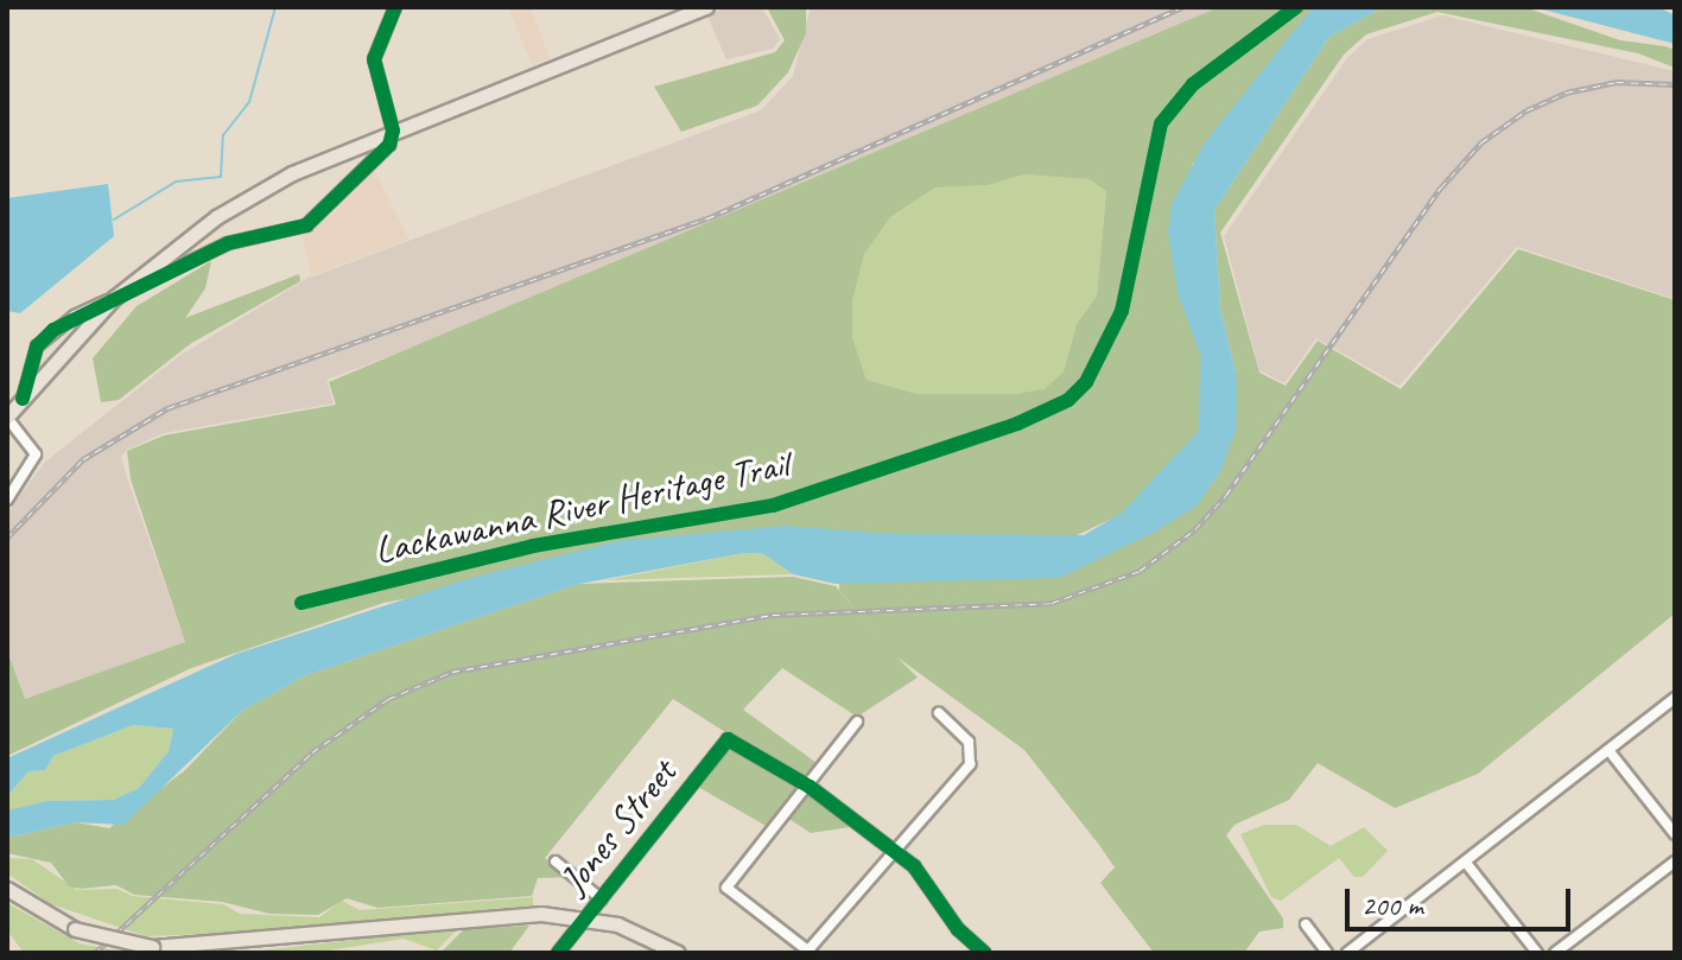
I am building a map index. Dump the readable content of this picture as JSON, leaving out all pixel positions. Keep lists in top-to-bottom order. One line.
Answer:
{"streets":{"street":["Jones Street"],"cycle path":["Lackawanna River Heritage Trail"]},"scale_bar":"200 m"}
